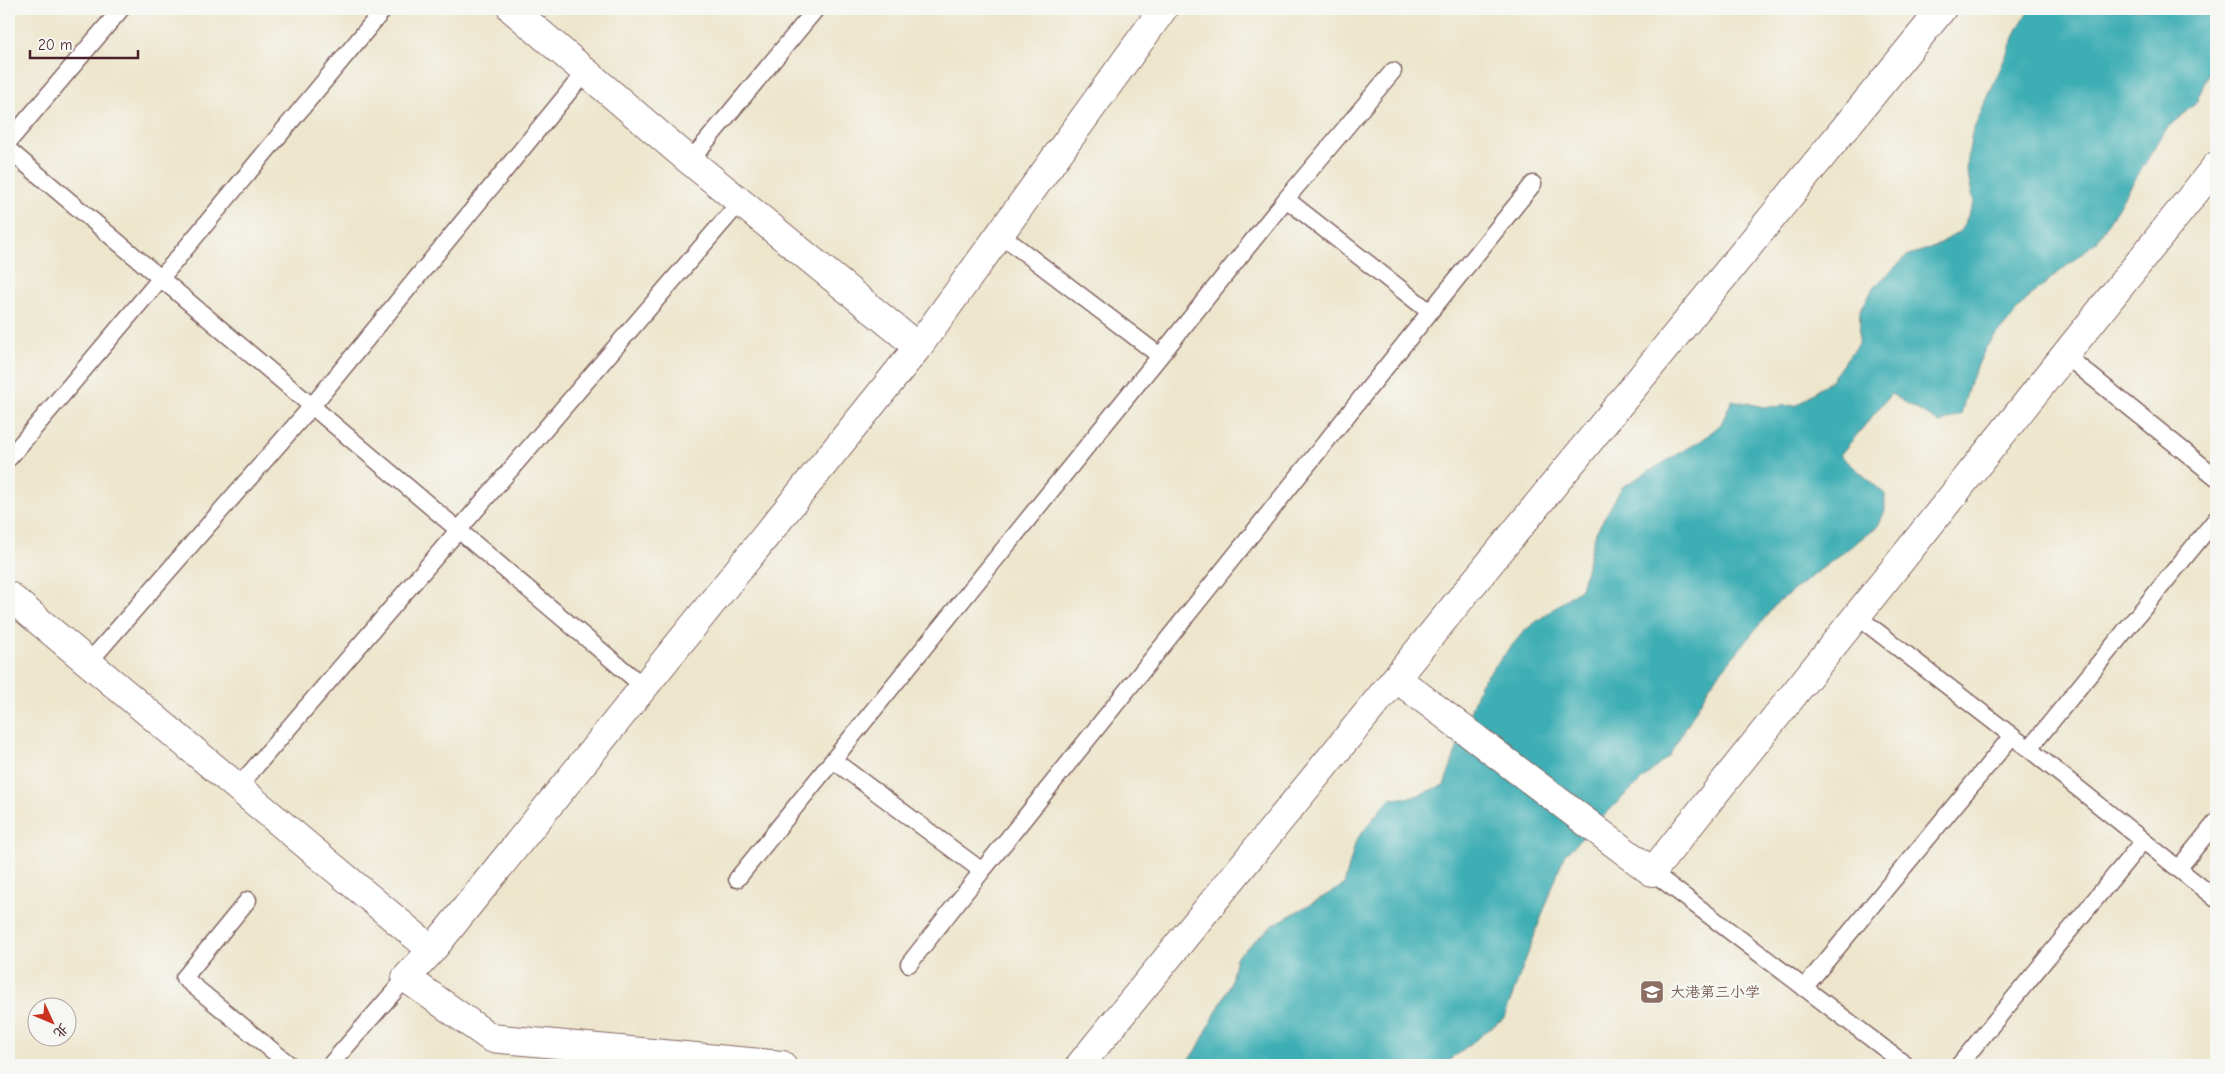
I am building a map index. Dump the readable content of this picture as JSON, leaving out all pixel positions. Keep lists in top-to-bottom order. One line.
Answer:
{"places":{"school or university":["大港第三小学"]},"scale_bar":"20 m","north":"bottom right"}
